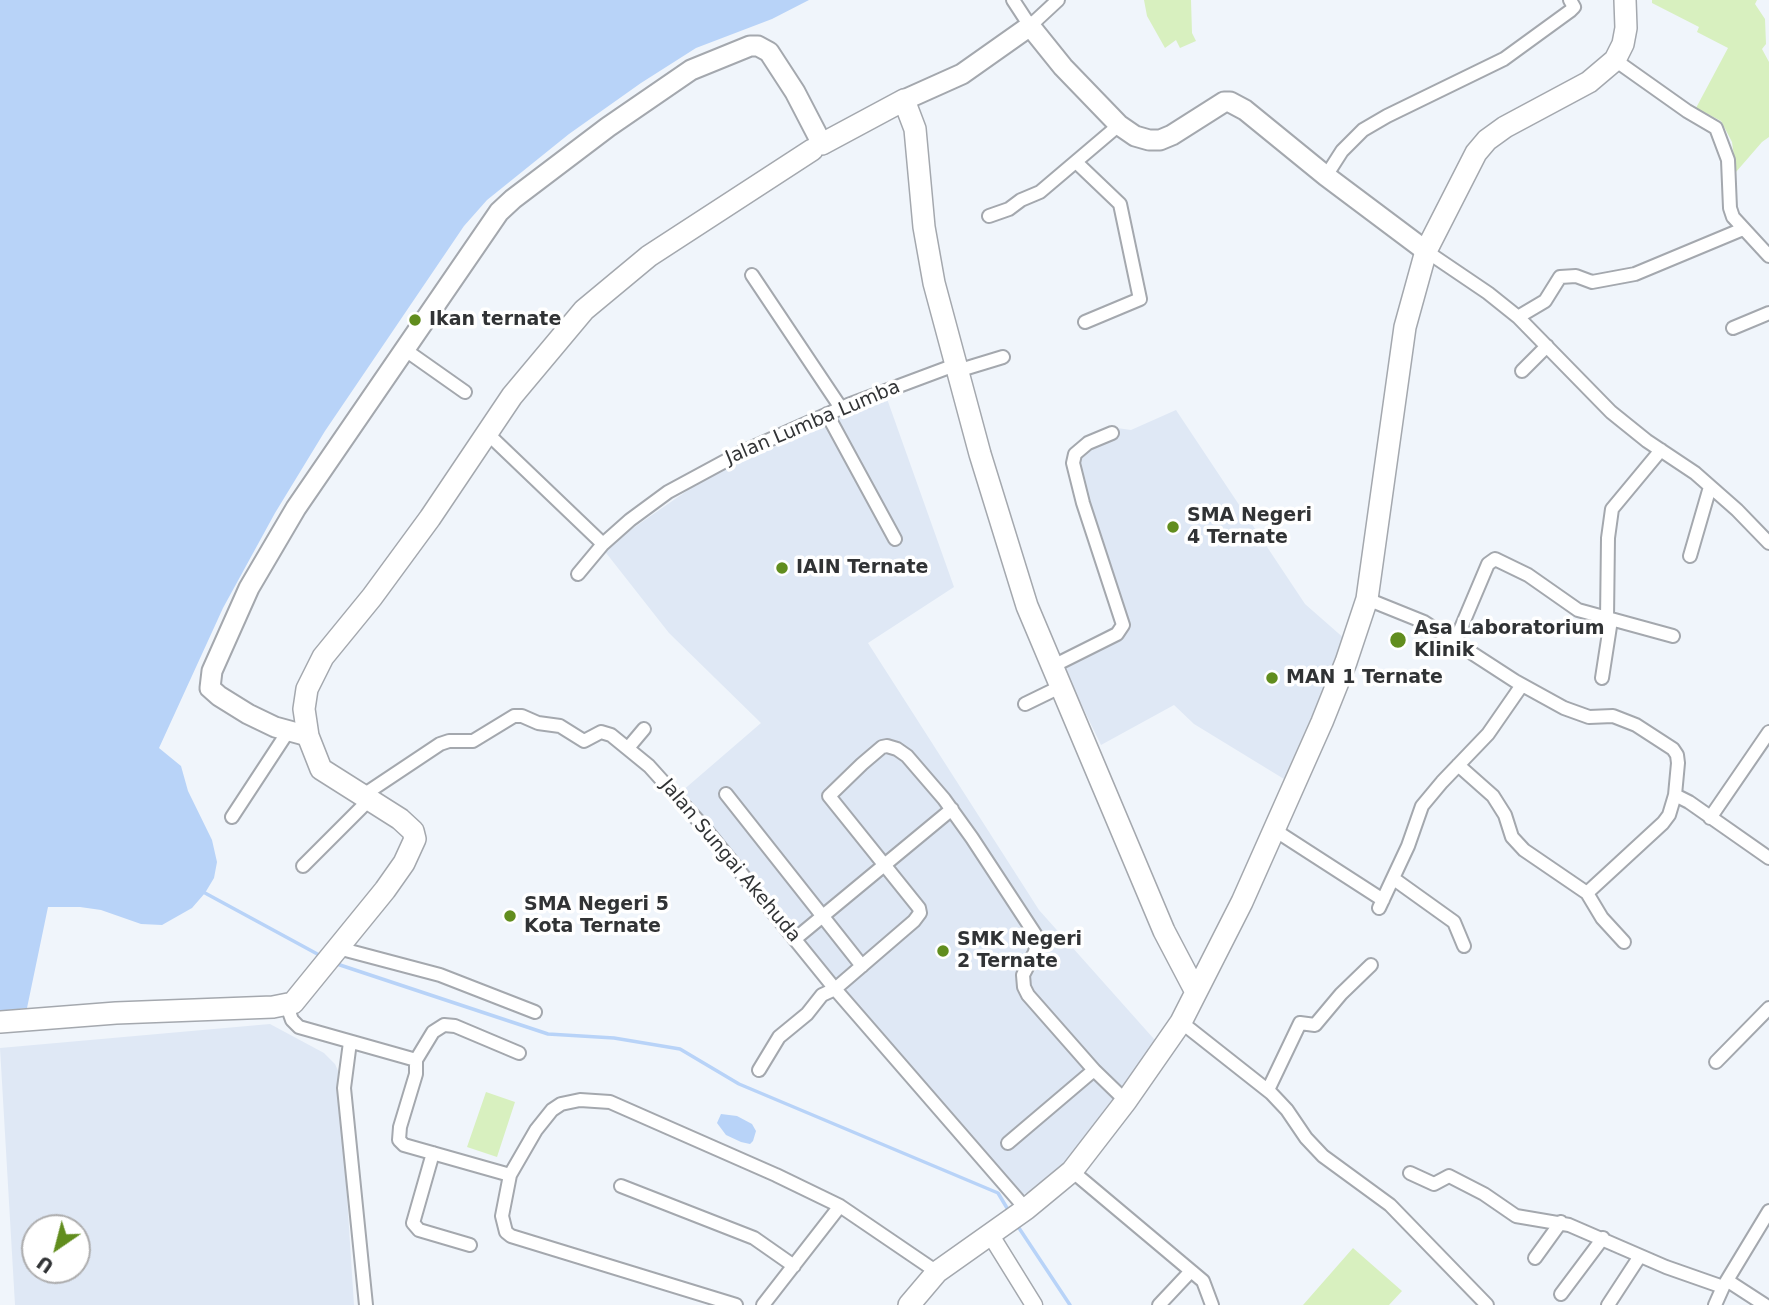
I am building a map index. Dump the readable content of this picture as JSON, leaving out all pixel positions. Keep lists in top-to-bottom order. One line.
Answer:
{"streets":{"street":["Jalan Lumba Lumba","Jalan Sungai Akehuda"]},"places":["Ikan ternate","SMA Negeri 4 Ternate","IAIN Ternate","Asa Laboratorium Klinik","MAN 1 Ternate","SMA Negeri 5 Kota Ternate","SMK Negeri 2 Ternate"],"north":"bottom left"}
